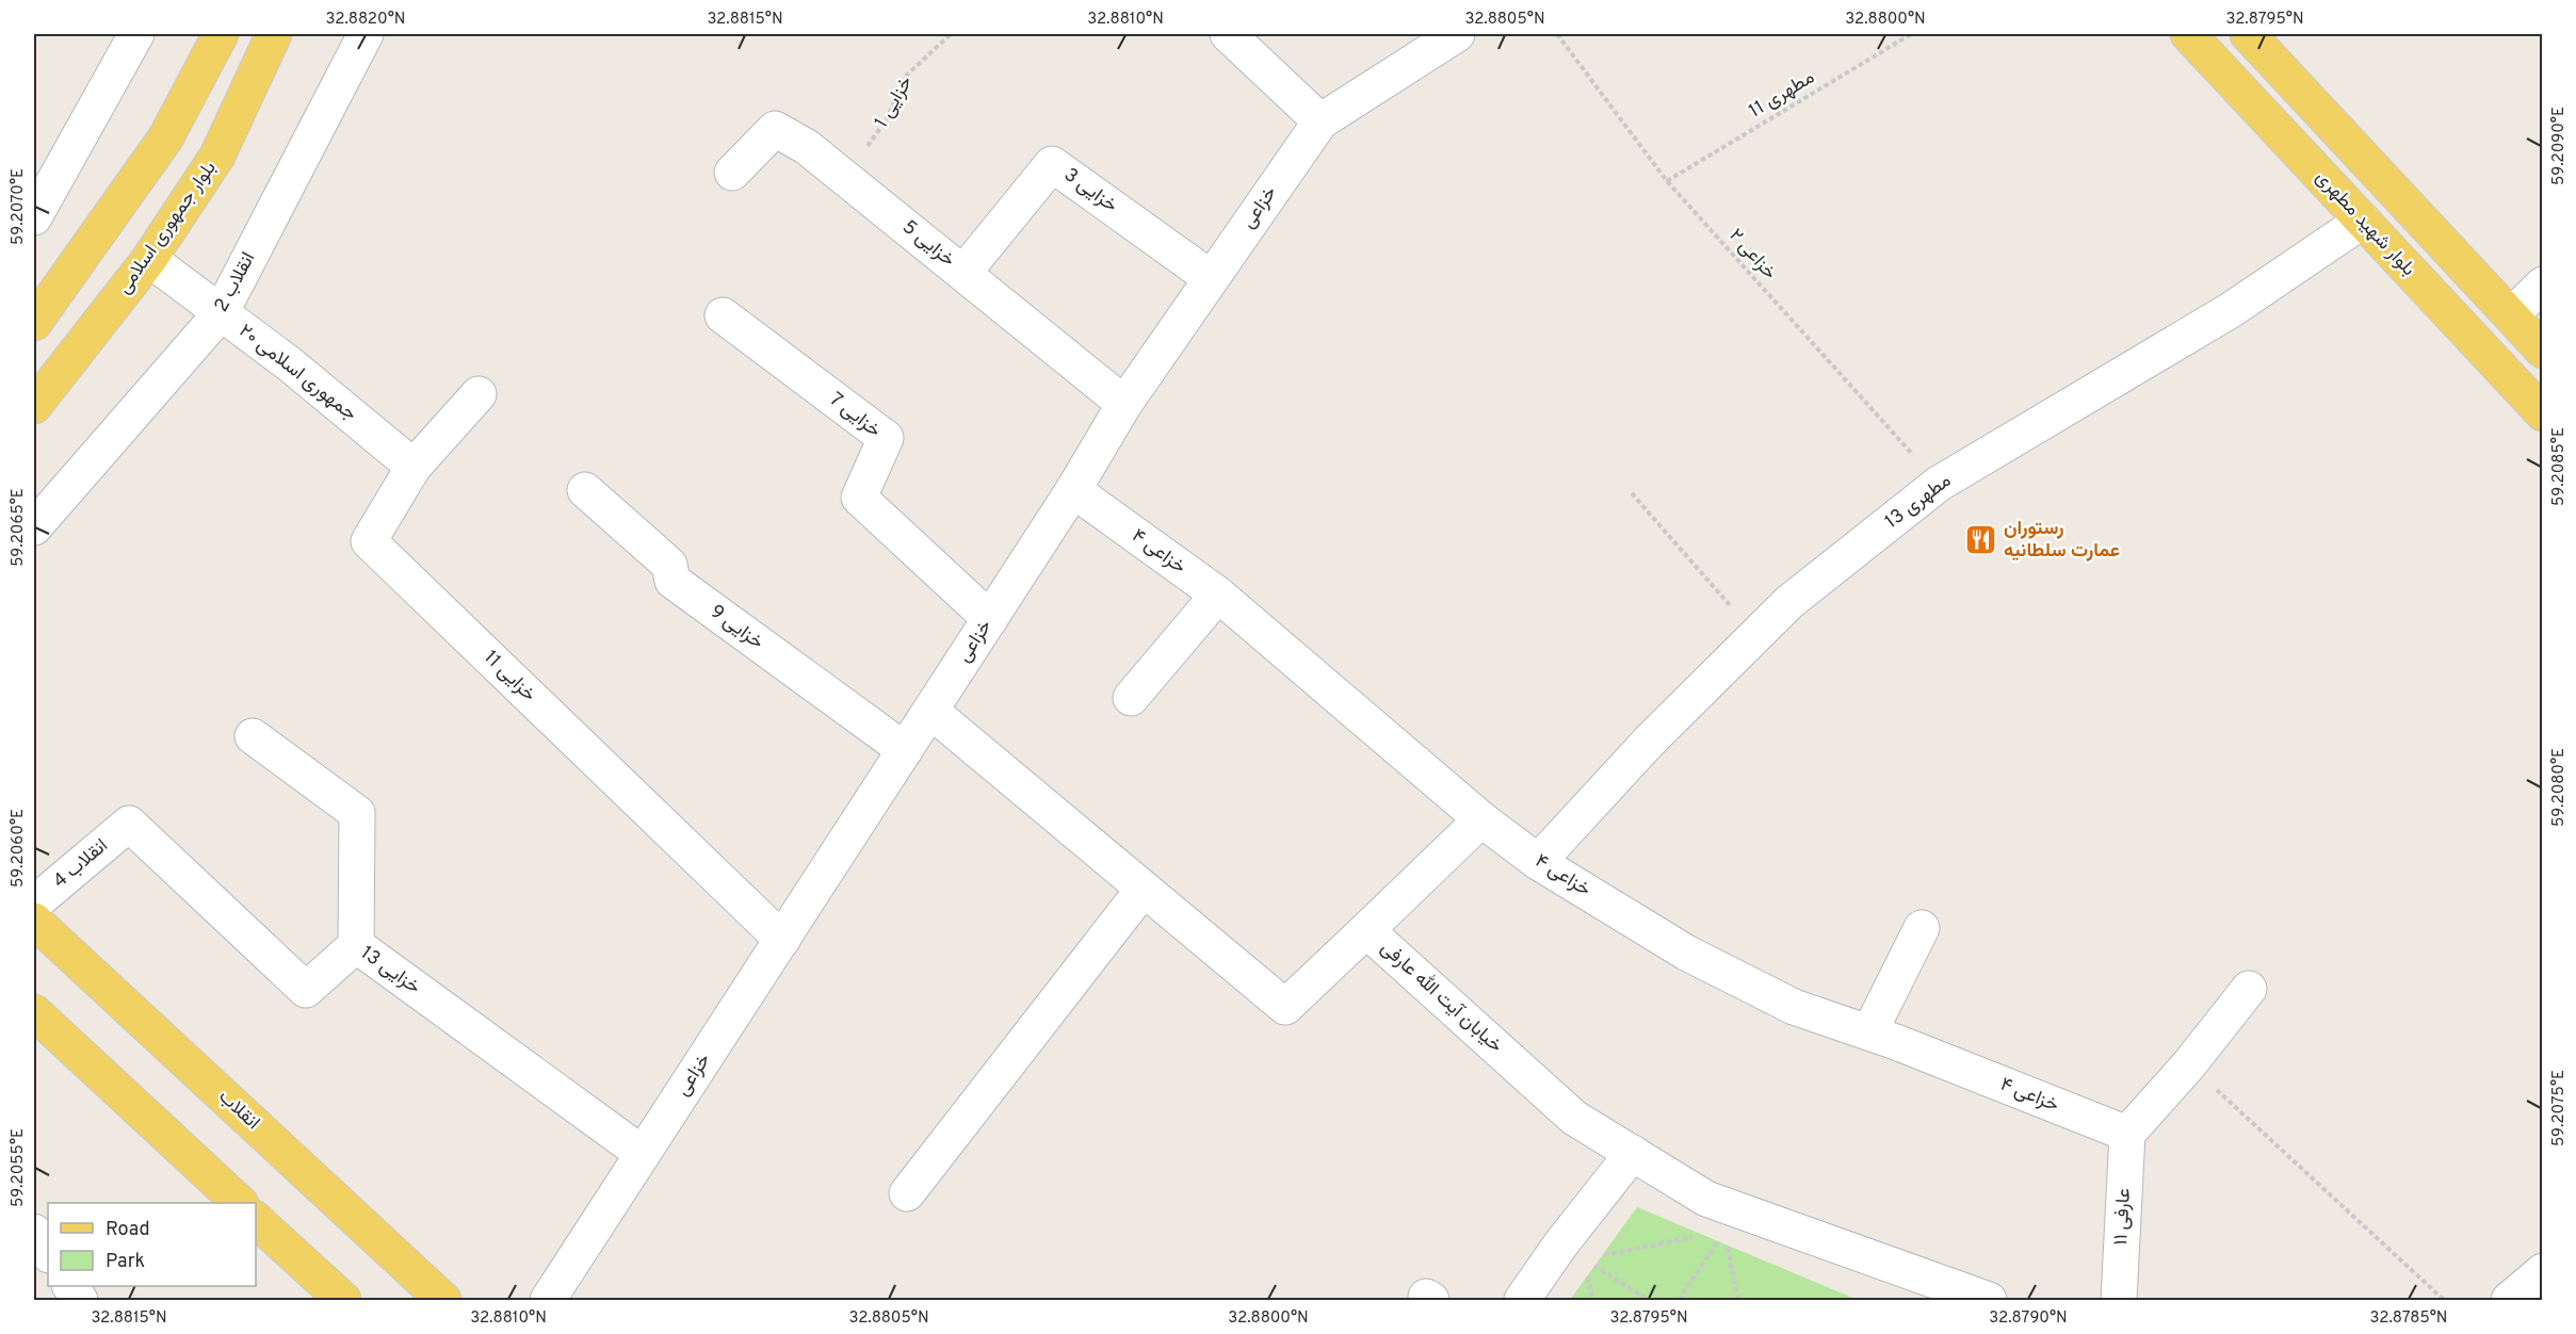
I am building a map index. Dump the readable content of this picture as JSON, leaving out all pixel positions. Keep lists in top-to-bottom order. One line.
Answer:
{"streets":{"main road":["بلوار شهید مطهری","بلوار جمهوری اسلامی","انقلاب"],"street":["خزایی 3","خزاعی","خزایی 5","انقلاب 2","جمهوری اسلامی ۲۰","خزایی 7","مطهری 13","خزاعی ۴","خزایی 9","خزایی 11","انقلاب 4","خزایی 13","خیابان آیت الله عارفی","عارفی ۱۱"],"path":["مطهری 11","خزایی 1","خزاعی ۲"]},"crossings":[["مطهری 11","خزاعی ۲"],["خزایی 1","خزایی 5"],["خزایی 3","خزاعی"],["خزایی 3","خزایی 5"],["خزاعی","خزایی 5"],["خزاعی","خزایی 7"],["خزاعی","خزاعی ۴"],["خزاعی","خزایی 9"],["خزاعی","خزایی 11"],["خزاعی","خزایی 13"],["خزاعی","خیابان آیت الله عارفی"],["بلوار شهید مطهری","مطهری 13"],["بلوار جمهوری اسلامی","جمهوری اسلامی ۲۰"],["خزاعی ۲","مطهری 13"],["انقلاب 2","جمهوری اسلامی ۲۰"],["جمهوری اسلامی ۲۰","خزایی 11"],["مطهری 13","خزاعی ۴"],["خزاعی ۴","عارفی ۱۱"],["انقلاب 4","خزایی 13"]],"places":{"restaurant":["رستوران عمارت سلطانیه"]},"legend":["Road","Park"],"coordinates":["32.8820°N","32.8815°N","32.8810°N","32.8805°N","32.8800°N","32.8795°N","59.2090°E","59.2070°E","59.2085°E","59.2065°E","59.2080°E","59.2060°E","59.2075°E","59.2055°E","32.8790°N","32.8785°N"]}
